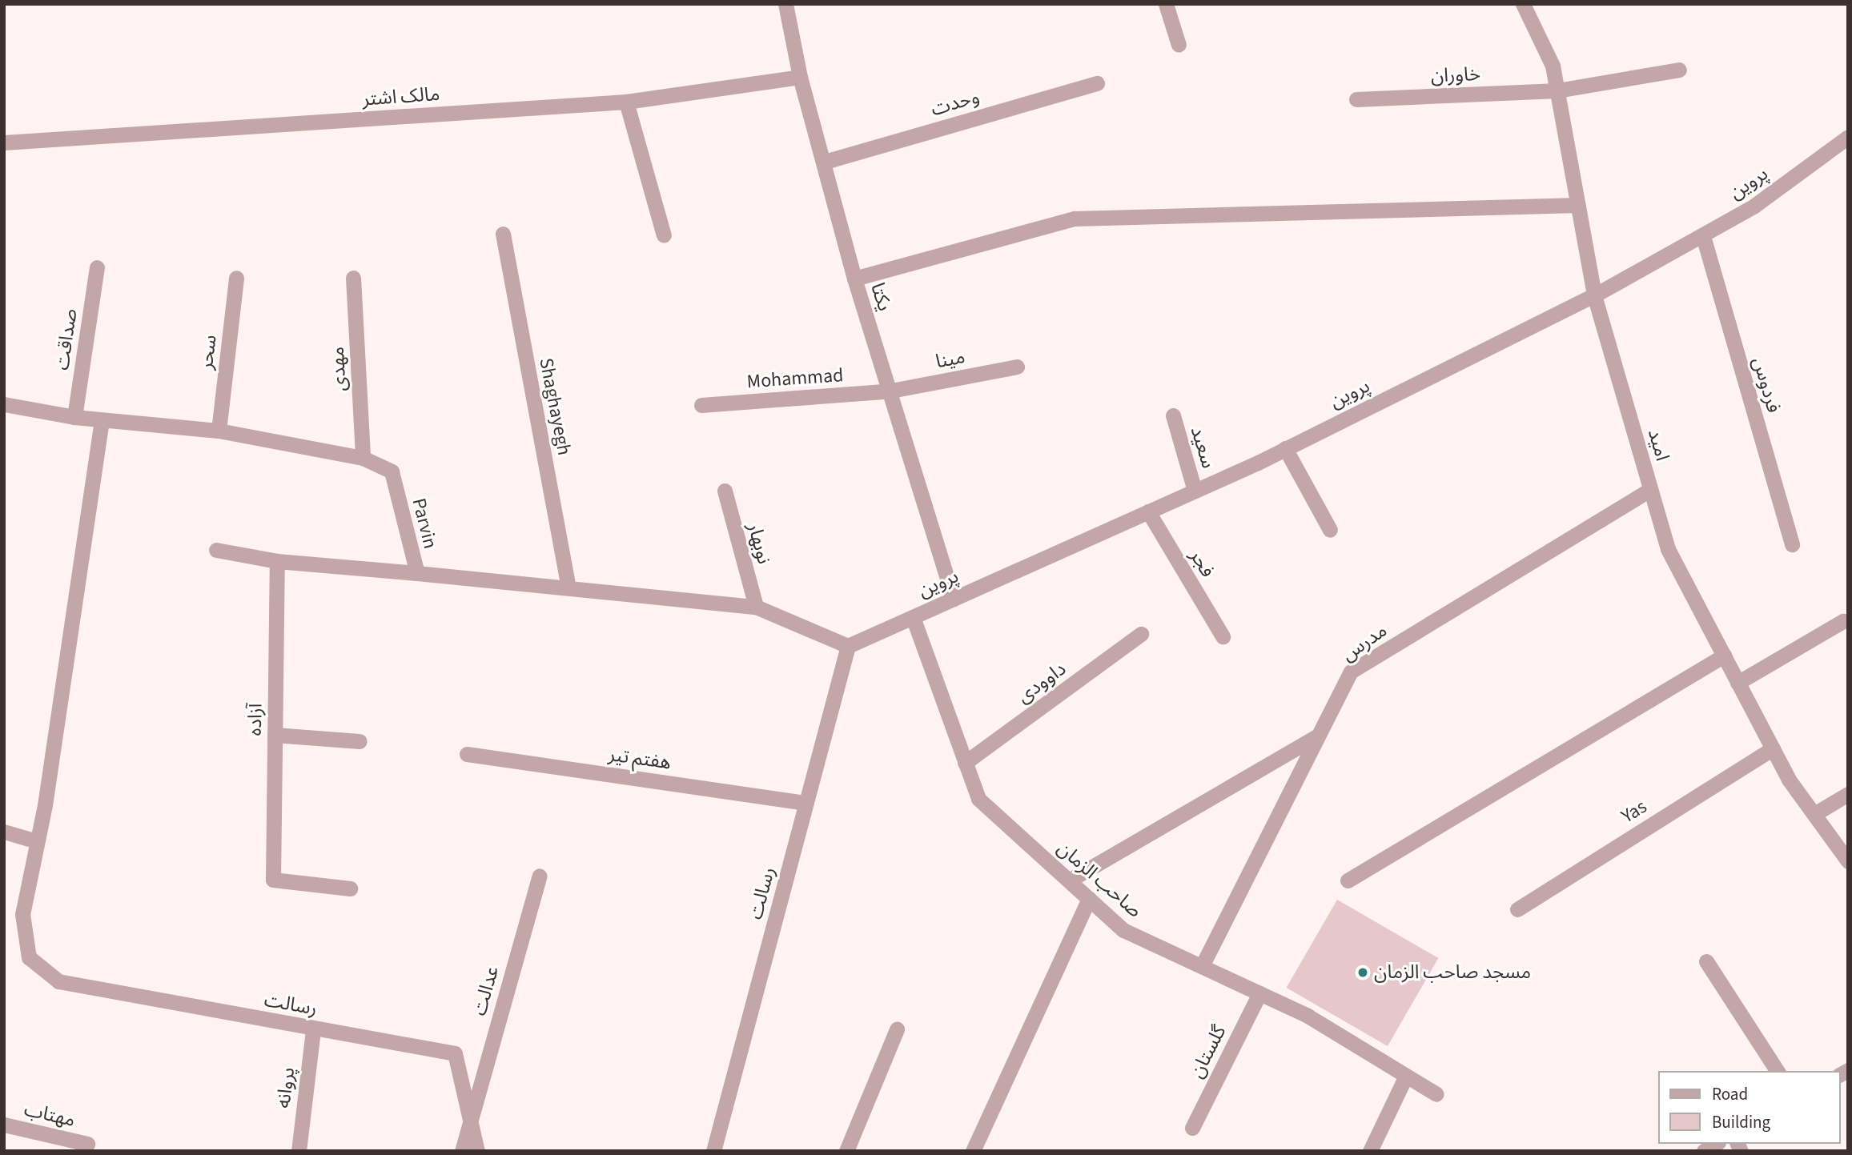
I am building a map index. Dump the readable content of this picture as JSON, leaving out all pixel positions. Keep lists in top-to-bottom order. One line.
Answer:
{"streets":{"street":["خاوران","مالک اشتر","وحدت","پروین","یکتا","صداقت","سحر","مینا","مهدی","Mohammad","فردوس","Shaghayegh","امید","سعید","Parvin","نوبهار","فجر","مدرس","داوودی","آزاده","هفتم تیر","Yas","صاحب الزمان","رسالت","عدالت","گلستان","پروانه","مهتاب"]},"crossings":[["خاوران","امید"],["مالک اشتر","یکتا"],["وحدت","یکتا"],["پروین","یکتا"],["پروین","فردوس"],["پروین","امید"],["پروین","سعید"],["پروین","Parvin"],["پروین","فجر"],["پروین","صاحب الزمان"],["پروین","رسالت"],["یکتا","مینا"],["یکتا","Mohammad"],["صداقت","Parvin"],["سحر","Parvin"],["مینا","Mohammad"],["مهدی","Parvin"],["Shaghayegh","Parvin"],["امید","مدرس"],["امید","Yas"],["Parvin","نوبهار"],["Parvin","رسالت"],["مدرس","صاحب الزمان"],["داوودی","صاحب الزمان"],["هفتم تیر","رسالت"],["صاحب الزمان","گلستان"],["رسالت","عدالت"],["رسالت","پروانه"]],"places":["مسجد صاحب الزمان"],"legend":["Road","Building"]}
